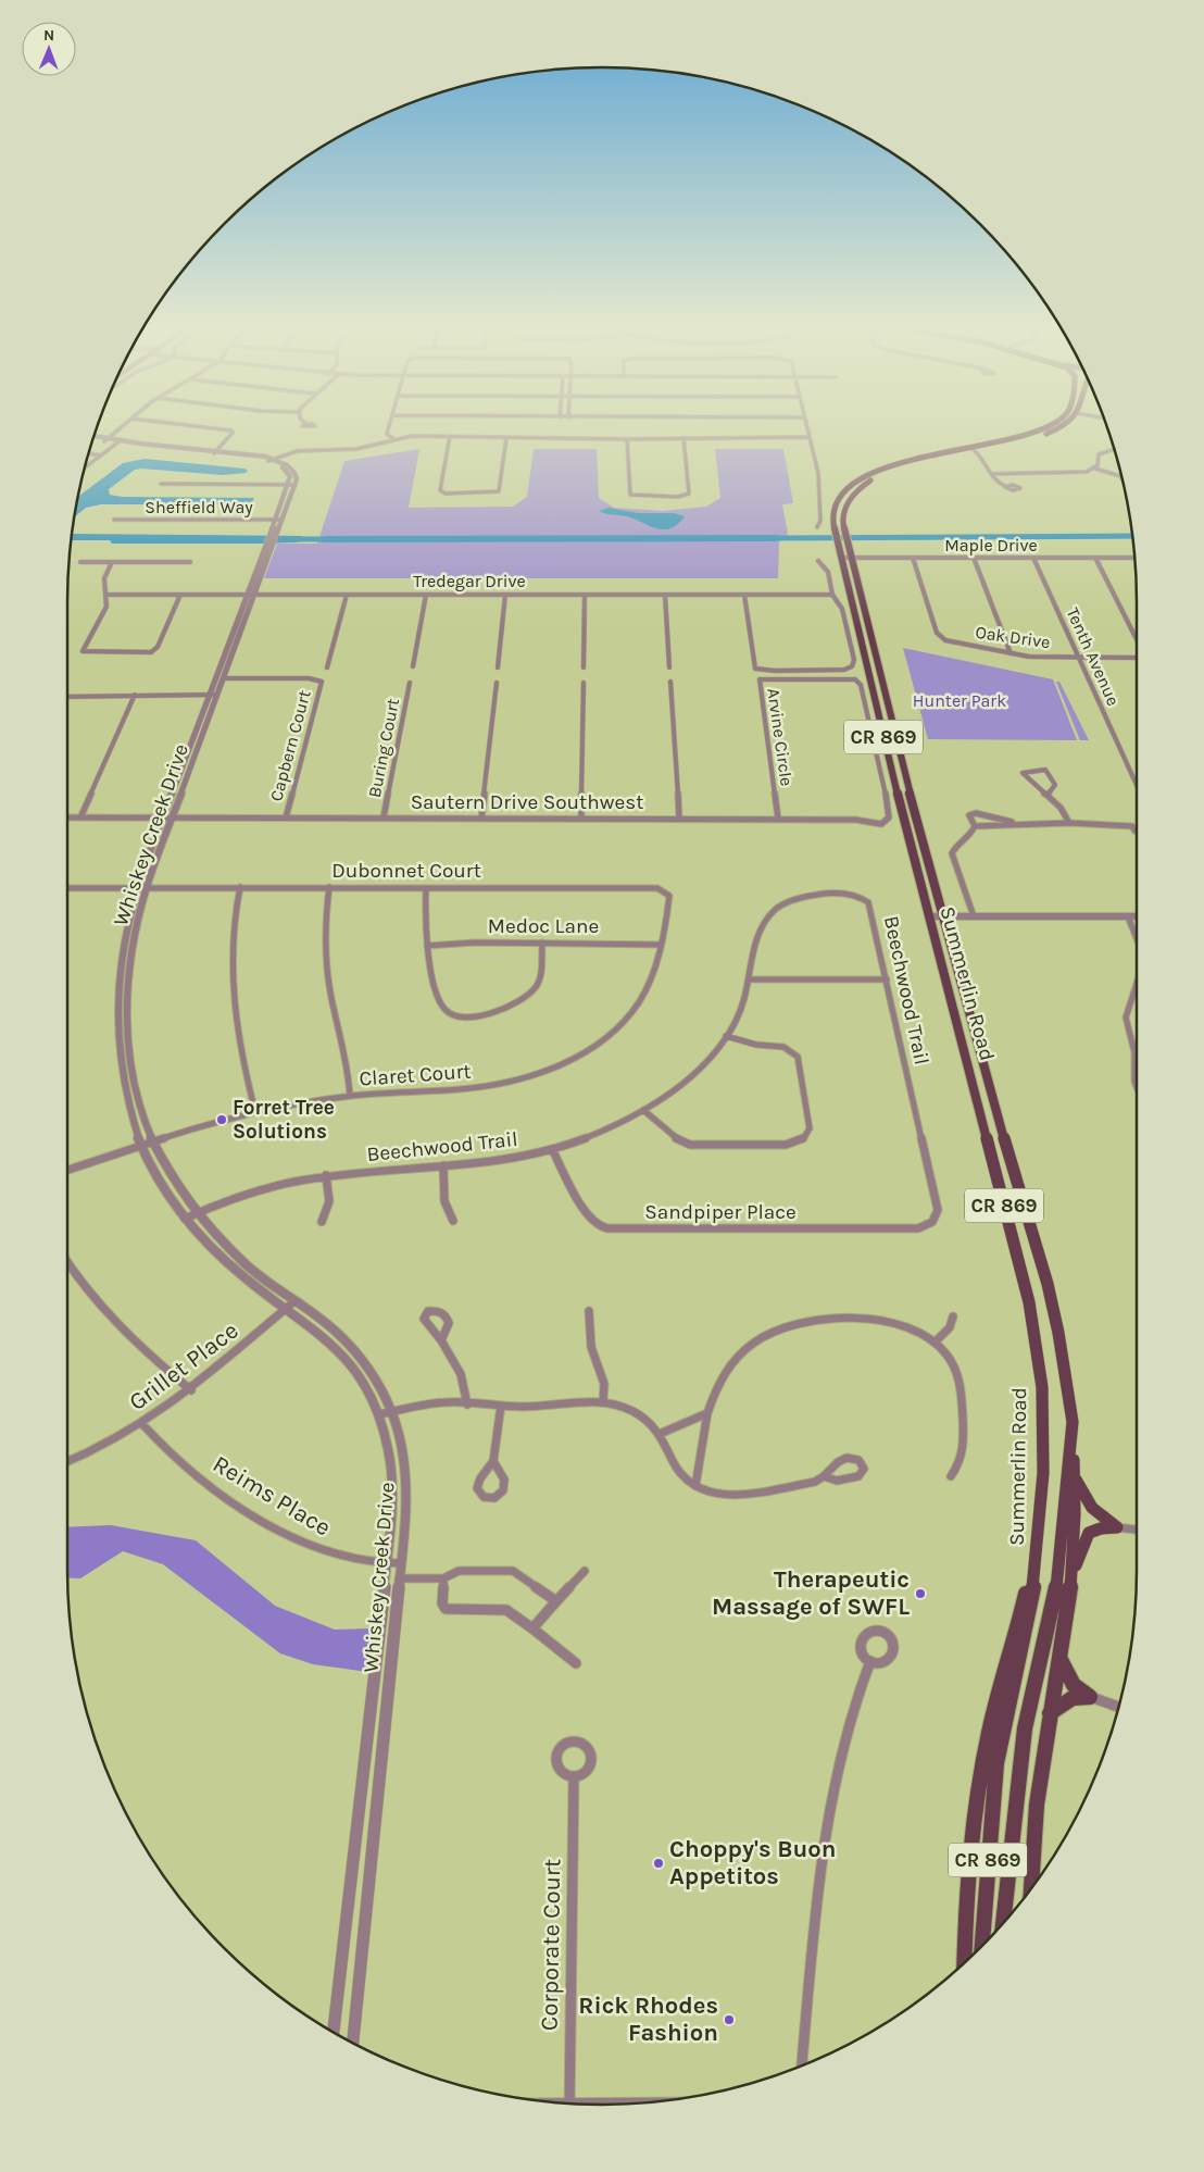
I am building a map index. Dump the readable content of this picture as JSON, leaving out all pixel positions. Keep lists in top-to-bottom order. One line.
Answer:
{"streets":{"main road":["CR 869","Summerlin Road"],"street":["Sheffield Way","Maple Drive","Tredegar Drive","Oak Drive","Tenth Avenue","Arvine Circle","Capbern Court","Buring Court","Sautern Drive Southwest","Whiskey Creek Drive","Dubonnet Court","Medoc Lane","Beechwood Trail","Claret Court","Sandpiper Place","Grillet Place","Reims Place","Corporate Court"]},"crossings":[["Sheffield Way","Whiskey Creek Drive"],["Maple Drive","Oak Drive"],["Maple Drive","Tenth Avenue"],["Maple Drive","Summerlin Road"],["Tredegar Drive","Whiskey Creek Drive"],["Oak Drive","Tenth Avenue"],["Arvine Circle","Sautern Drive Southwest"],["Capbern Court","Sautern Drive Southwest"],["Capbern Court","Whiskey Creek Drive"],["Buring Court","Sautern Drive Southwest"],["Sautern Drive Southwest","Whiskey Creek Drive"],["Whiskey Creek Drive","Dubonnet Court"],["Whiskey Creek Drive","Beechwood Trail"],["Whiskey Creek Drive","Claret Court"],["Whiskey Creek Drive","Grillet Place"],["Whiskey Creek Drive","Reims Place"],["Dubonnet Court","Claret Court"],["Medoc Lane","Claret Court"],["Beechwood Trail","Sandpiper Place"],["Grillet Place","Reims Place"]],"parks":["Hunter Park"],"places":["Forret Tree Solutions","Therapeutic Massage of SWFL","Choppy's Buon Appetitos","Rick Rhodes Fashion"],"north":"top"}
